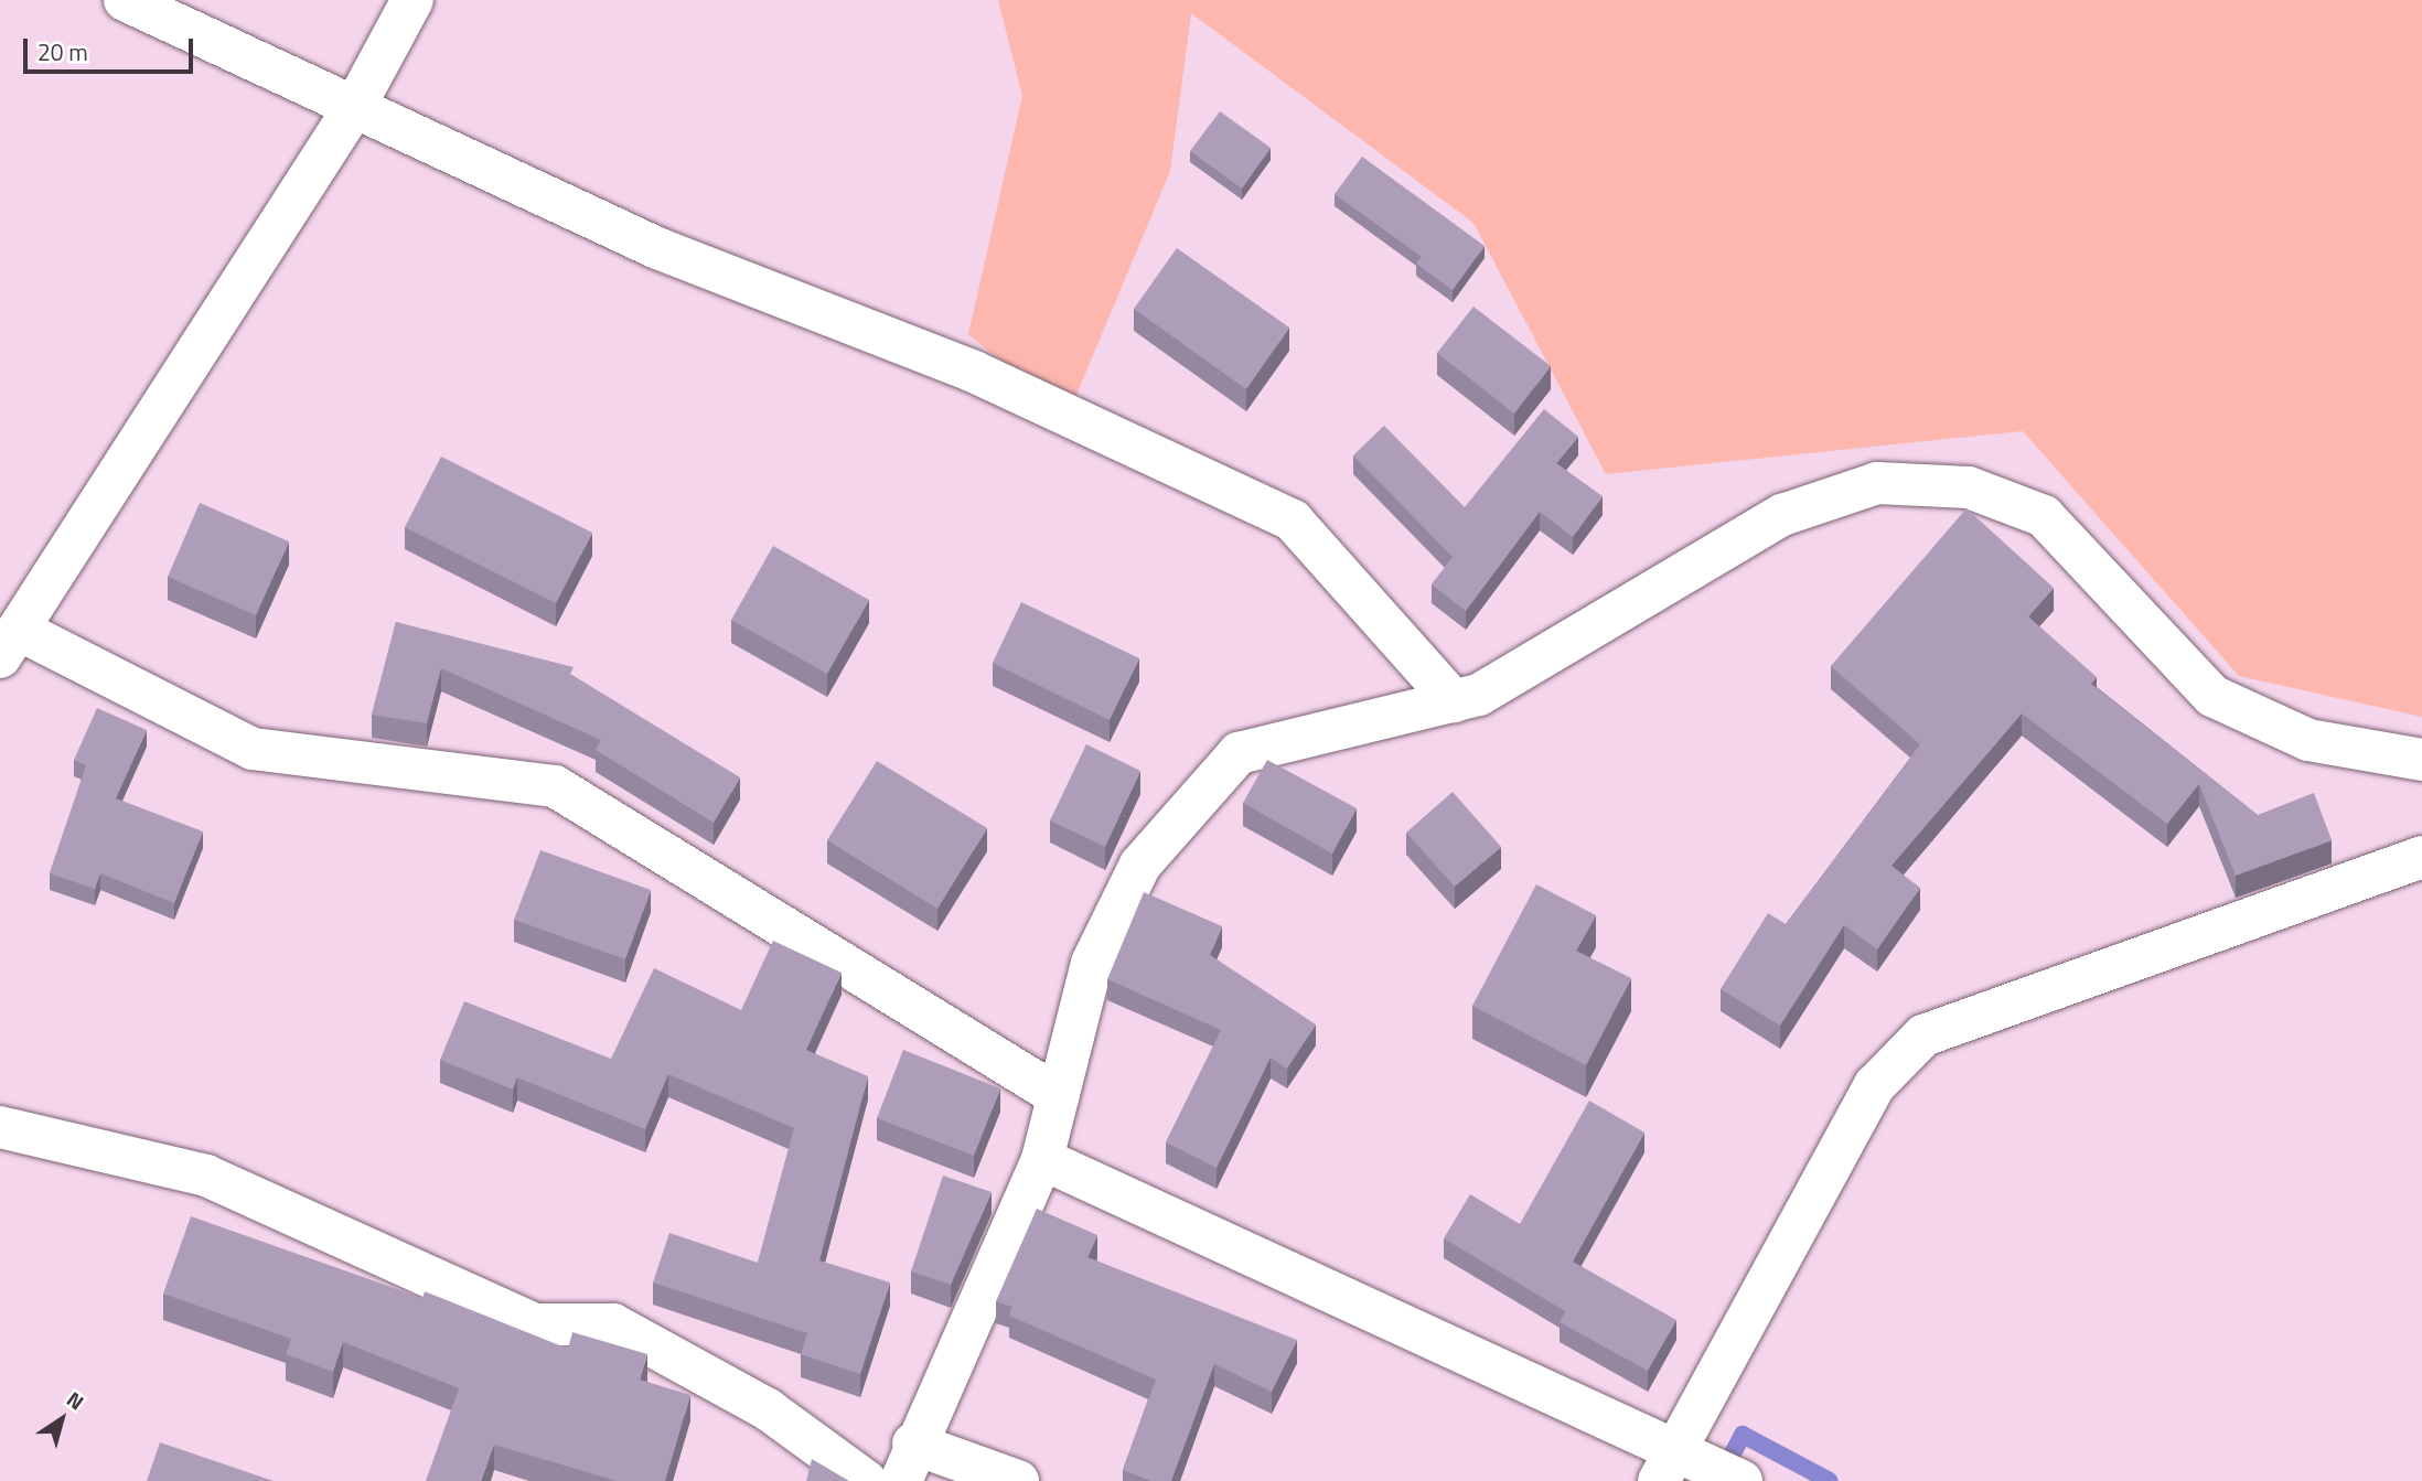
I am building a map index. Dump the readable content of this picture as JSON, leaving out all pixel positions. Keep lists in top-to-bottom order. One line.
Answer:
{"scale_bar":"20 m","north":"top right"}
